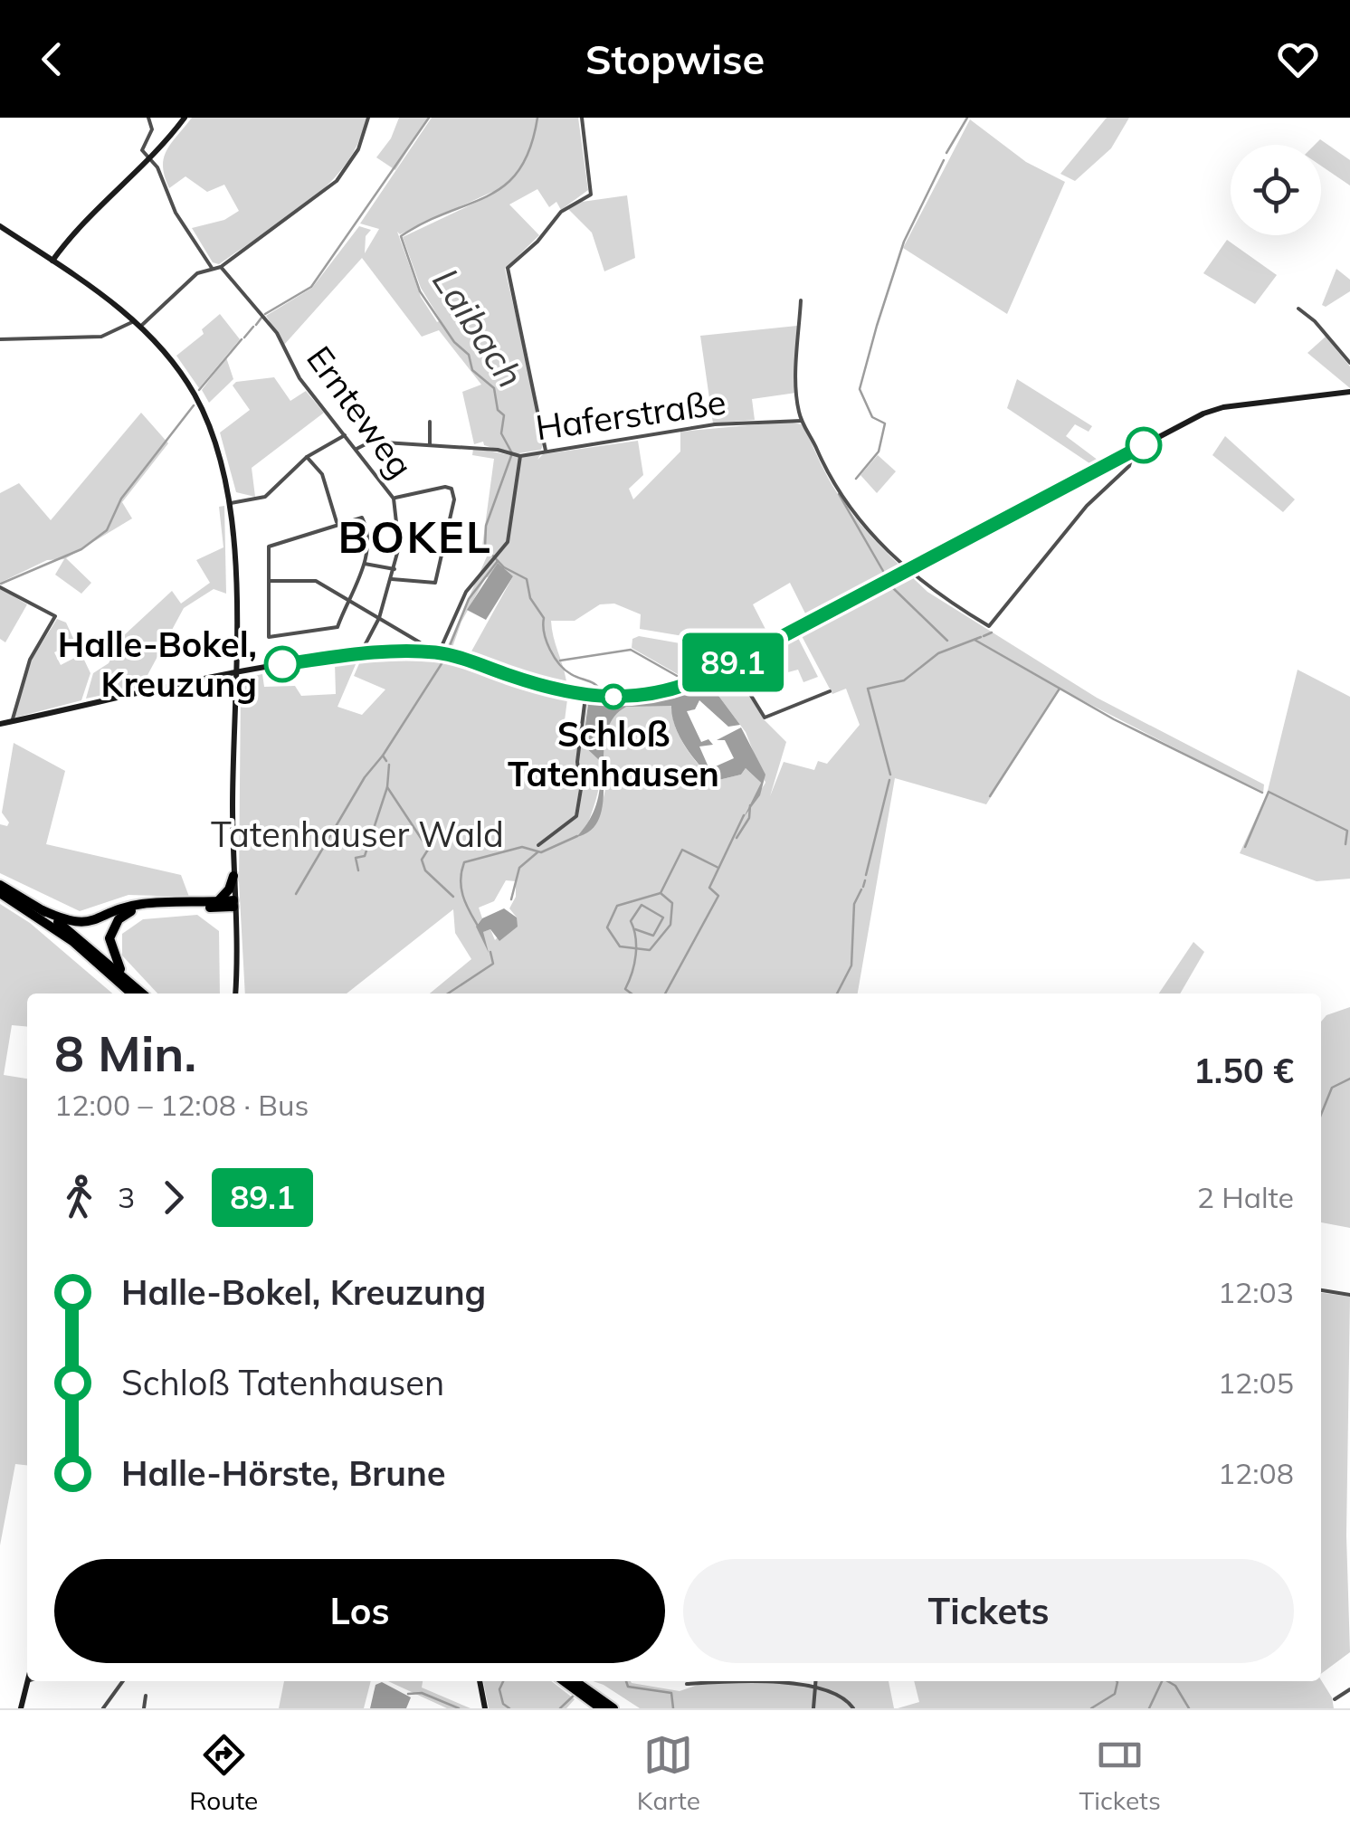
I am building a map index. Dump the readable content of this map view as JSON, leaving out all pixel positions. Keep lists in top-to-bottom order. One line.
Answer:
{"streets":{"street":["Ernteweg","Haferstraße"]},"crossings":[["Ernteweg","Haferstraße"]],"districts":["BOKEL"],"water":["Laibach"],"parks":["Tatenhauser Wald"],"places":["Halle-Bokel, Kreuzung","Schloß Tatenhausen"],"lines":["bus line 89.1"],"page":{"header":"Stopwise","on_map":"89.1","heading":["8 Min.","12:00 – 12:08 · Bus","1.50 €"],"legs":["3","89.1","2 Halte"],"list":[{"name":"Halle-Bokel, Kreuzung","value":"12:03"},{"name":"Schloß Tatenhausen","value":"12:05"},{"name":"Halle-Hörste, Brune","value":"12:08"}],"buttons":["Los","Tickets"],"tabs":["Route","Karte","Tickets"]}}
